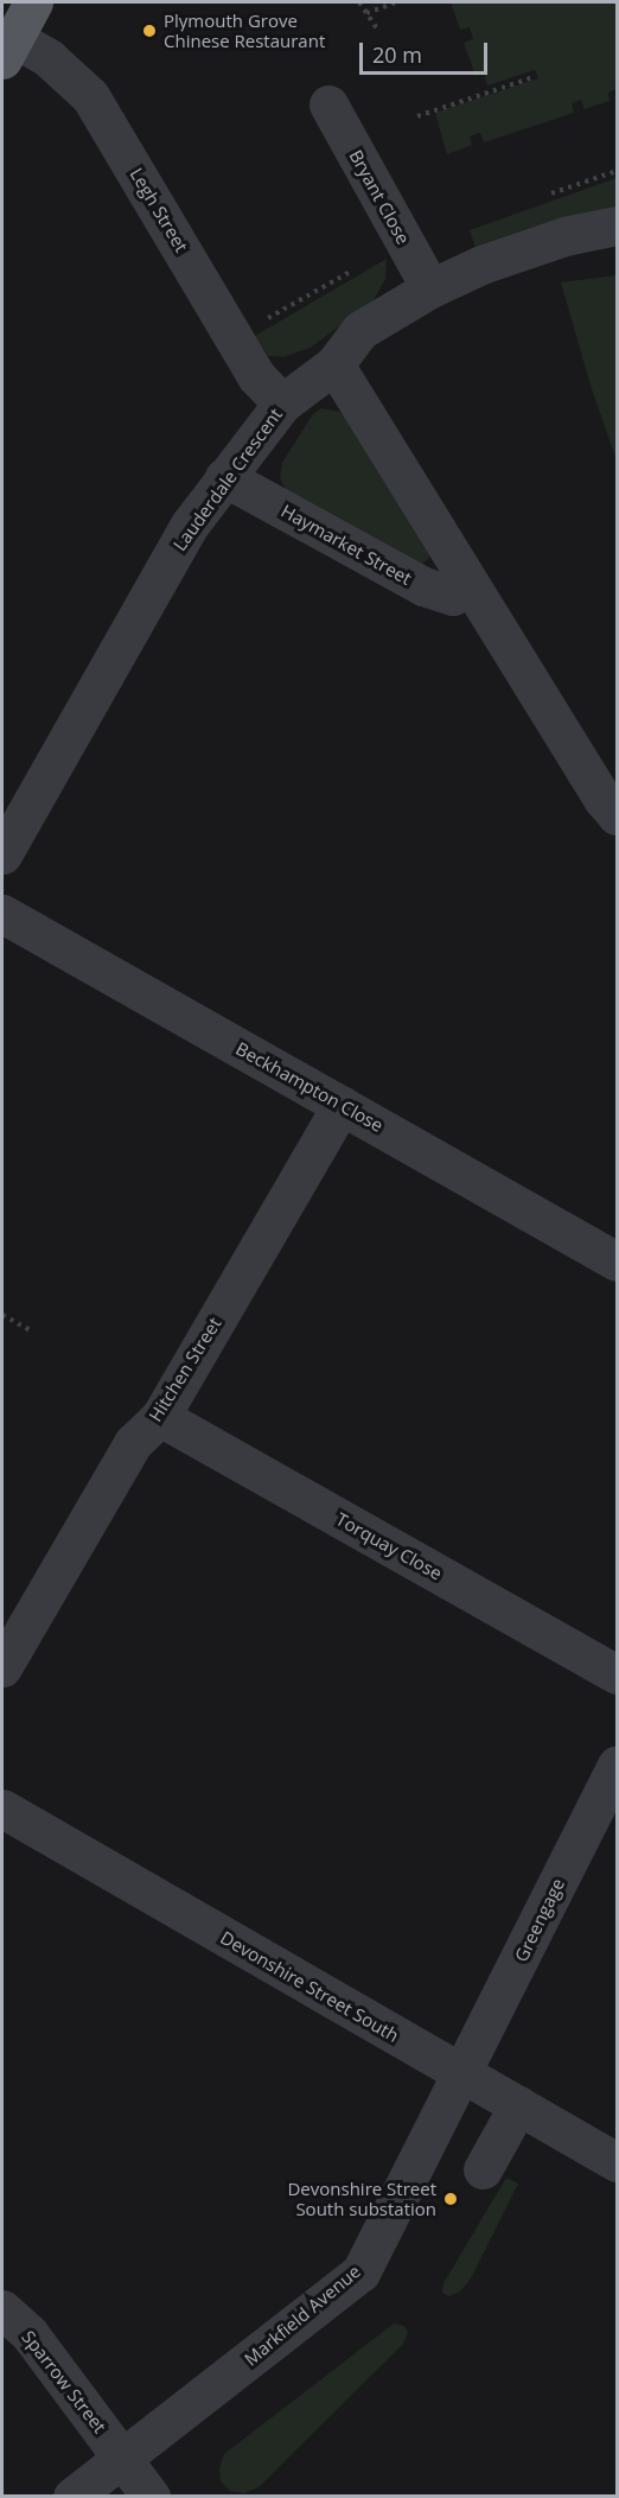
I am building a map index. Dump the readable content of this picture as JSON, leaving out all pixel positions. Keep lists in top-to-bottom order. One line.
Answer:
{"streets":{"street":["Bryant Close","Legh Street","Lauderdale Crescent","Haymarket Street","Beckhampton Close","Hitchen Street","Torquay Close","Greengage","Devonshire Street South","Markfield Avenue","Sparrow Street"]},"crossings":[["Bryant Close","Lauderdale Crescent"],["Legh Street","Lauderdale Crescent"],["Lauderdale Crescent","Haymarket Street"],["Beckhampton Close","Hitchen Street"],["Hitchen Street","Torquay Close"],["Greengage","Devonshire Street South"],["Greengage","Markfield Avenue"],["Devonshire Street South","Markfield Avenue"],["Markfield Avenue","Sparrow Street"]],"places":["Plymouth Grove Chinese Restaurant","Devonshire Street South substation"],"scale_bar":"20 m"}
